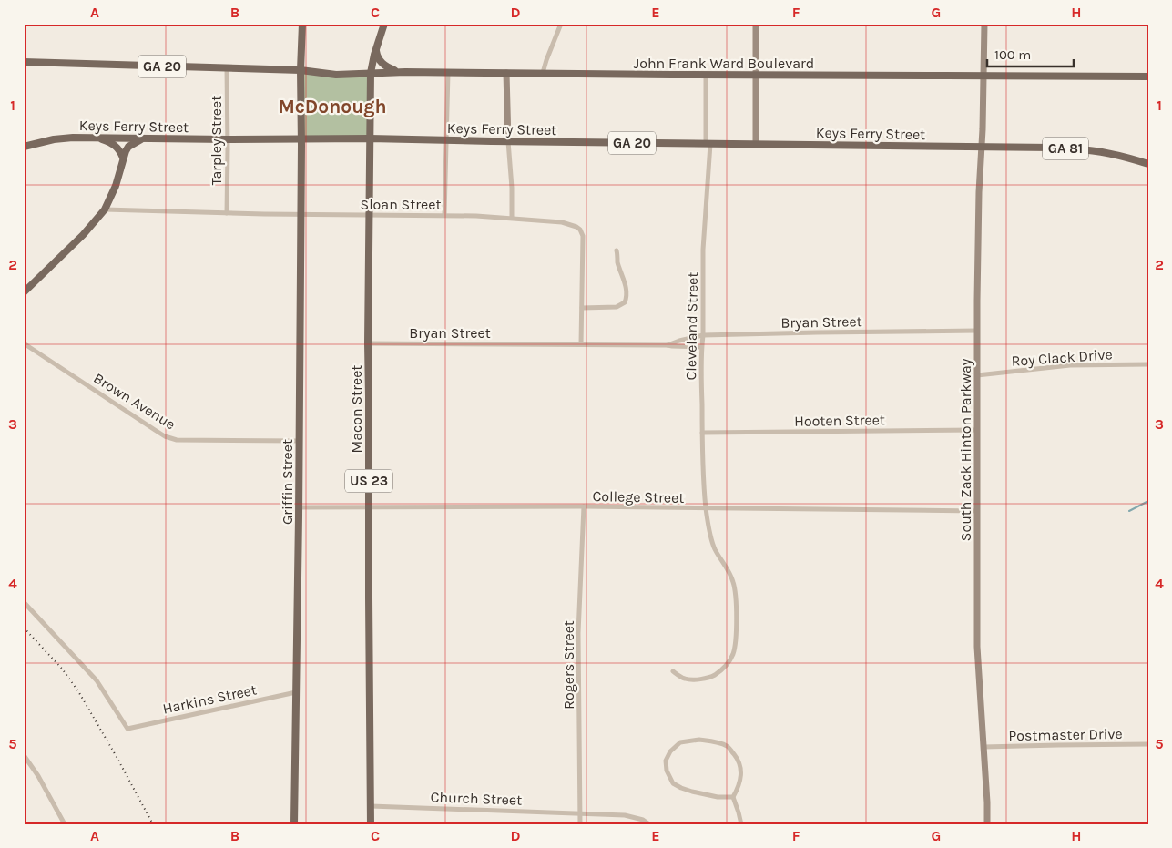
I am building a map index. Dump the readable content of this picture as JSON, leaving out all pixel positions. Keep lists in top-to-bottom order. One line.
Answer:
{"streets":{"main road":["John Frank Ward Boulevard","GA 20","Keys Ferry Street","GA 81","Macon Street","South Zack Hinton Parkway","US 23","Griffin Street"],"street":["Tarpley Street","Sloan Street","Bryan Street","Cleveland Street","Roy Clack Drive","Brown Avenue","Hooten Street","College Street","Rogers Street","Harkins Street","Postmaster Drive","Church Street"]},"crossings":[["John Frank Ward Boulevard","GA 20"],["John Frank Ward Boulevard","Cleveland Street"],["John Frank Ward Boulevard","Macon Street"],["John Frank Ward Boulevard","South Zack Hinton Parkway"],["John Frank Ward Boulevard","Griffin Street"],["GA 20","Tarpley Street"],["GA 20","Griffin Street"],["Keys Ferry Street","Tarpley Street"],["Keys Ferry Street","GA 81"],["Keys Ferry Street","Cleveland Street"],["Keys Ferry Street","Macon Street"],["Keys Ferry Street","South Zack Hinton Parkway"],["Keys Ferry Street","Griffin Street"],["Tarpley Street","Sloan Street"],["GA 81","South Zack Hinton Parkway"],["Sloan Street","Bryan Street"],["Sloan Street","Macon Street"],["Sloan Street","Griffin Street"],["Bryan Street","Cleveland Street"],["Bryan Street","Macon Street"],["Bryan Street","South Zack Hinton Parkway"],["Cleveland Street","Hooten Street"],["Cleveland Street","College Street"],["Roy Clack Drive","South Zack Hinton Parkway"],["Brown Avenue","Griffin Street"],["Macon Street","College Street"],["Macon Street","Church Street"],["Hooten Street","South Zack Hinton Parkway"],["South Zack Hinton Parkway","College Street"],["South Zack Hinton Parkway","Postmaster Drive"],["Griffin Street","College Street"],["Griffin Street","Harkins Street"],["College Street","Rogers Street"],["Rogers Street","Church Street"]],"districts":["McDonough"],"scale_bar":"100 m","grid":{"columns":["A","B","C","D","E","F","G","H"],"rows":["1","2","3","4","5"]}}
